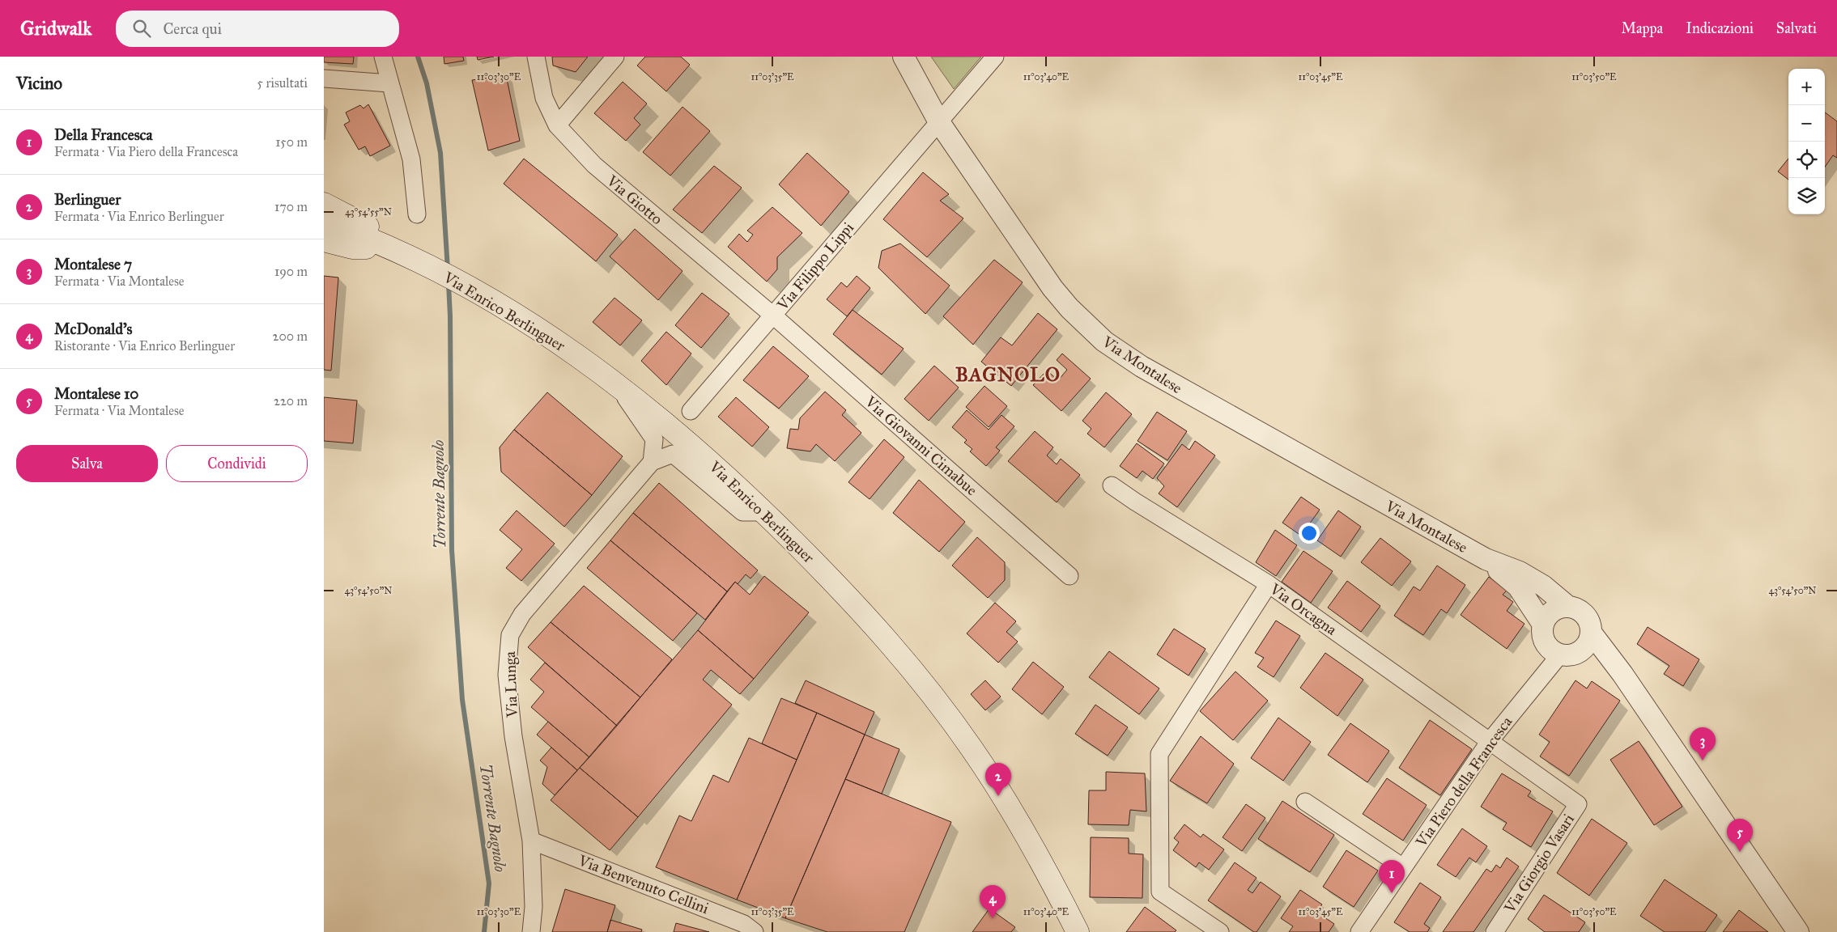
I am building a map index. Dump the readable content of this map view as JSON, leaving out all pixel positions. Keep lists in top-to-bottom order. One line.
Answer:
{"streets":{"main road":["Via Enrico Berlinguer"],"street":["Via Giotto","Via Filippo Lippi","Via Montalese","Via Giovanni Cimabue","Via Orcagna","Via Lunga","Via Piero della Francesca","Via Giorgio Vasari","Via Benvenuto Cellini"]},"crossings":[["Via Giotto","Via Filippo Lippi"],["Via Giotto","Via Giovanni Cimabue"],["Via Filippo Lippi","Via Montalese"],["Via Filippo Lippi","Via Giovanni Cimabue"],["Via Montalese","Via Piero della Francesca"],["Via Orcagna","Via Piero della Francesca"],["Via Orcagna","Via Giorgio Vasari"],["Via Lunga","Via Benvenuto Cellini"],["Via Piero della Francesca","Via Giorgio Vasari"]],"districts":["BAGNOLO"],"water":["Torrente Bagnolo"],"page":{"header":"Gridwalk","search":"Cerca qui","nav":["Mappa","Indicazioni","Salvati"],"heading":["Vicino","5 risultati"],"map_buttons":["+","−"],"list":[{"mark":"1","name":"Della Francesca","note":"Fermata · Via Piero della Francesca","value":"150 m"},{"mark":"2","name":"Berlinguer","note":"Fermata · Via Enrico Berlinguer","value":"170 m"},{"mark":"3","name":"Montalese 7","note":"Fermata · Via Montalese","value":"190 m"},{"mark":"4","name":"McDonald's","note":"Ristorante · Via Enrico Berlinguer","value":"200 m"},{"mark":"5","name":"Montalese 10","note":"Fermata · Via Montalese","value":"220 m"}],"buttons":["Salva","Condividi"],"pins":["3","2","5","1","4"]},"coordinates":["11°03'30\"E","11°03'35\"E","11°03'40\"E","11°03'45\"E","11°03'50\"E","43°54'55\"N","43°54'50\"N"]}
